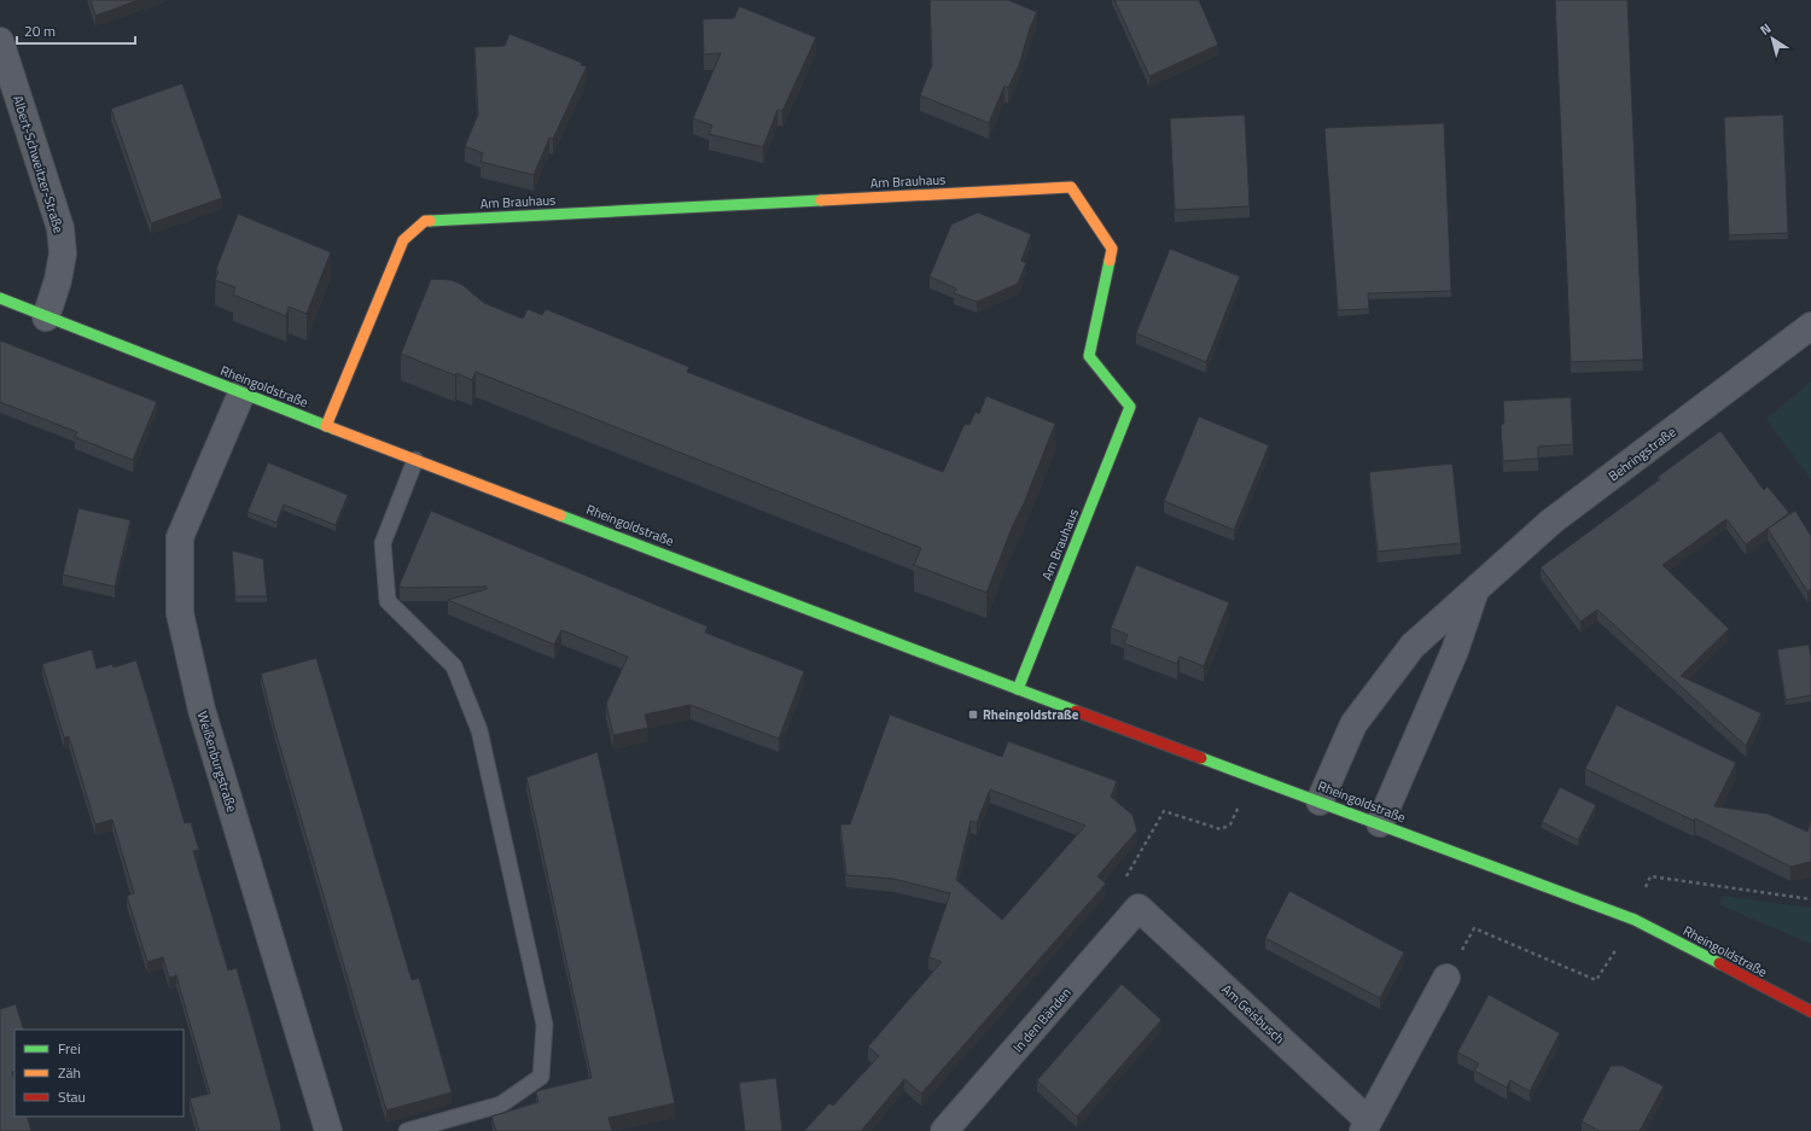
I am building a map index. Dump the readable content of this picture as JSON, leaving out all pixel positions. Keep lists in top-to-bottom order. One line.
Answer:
{"streets":{"street":["Albert-Schweitzer-Straße","Am Brauhaus","Rheingoldstraße","Behringstraße","Weißenburgstraße","Am Geisbusch","In den Bänden"]},"crossings":[["Albert-Schweitzer-Straße","Rheingoldstraße"],["Am Brauhaus","Rheingoldstraße"],["Rheingoldstraße","Behringstraße"],["Rheingoldstraße","Weißenburgstraße"],["Am Geisbusch","In den Bänden"]],"places":{"transit":["Rheingoldstraße"]},"legend":["Frei","Zäh","Stau"],"scale_bar":"20 m","north":"top left"}
